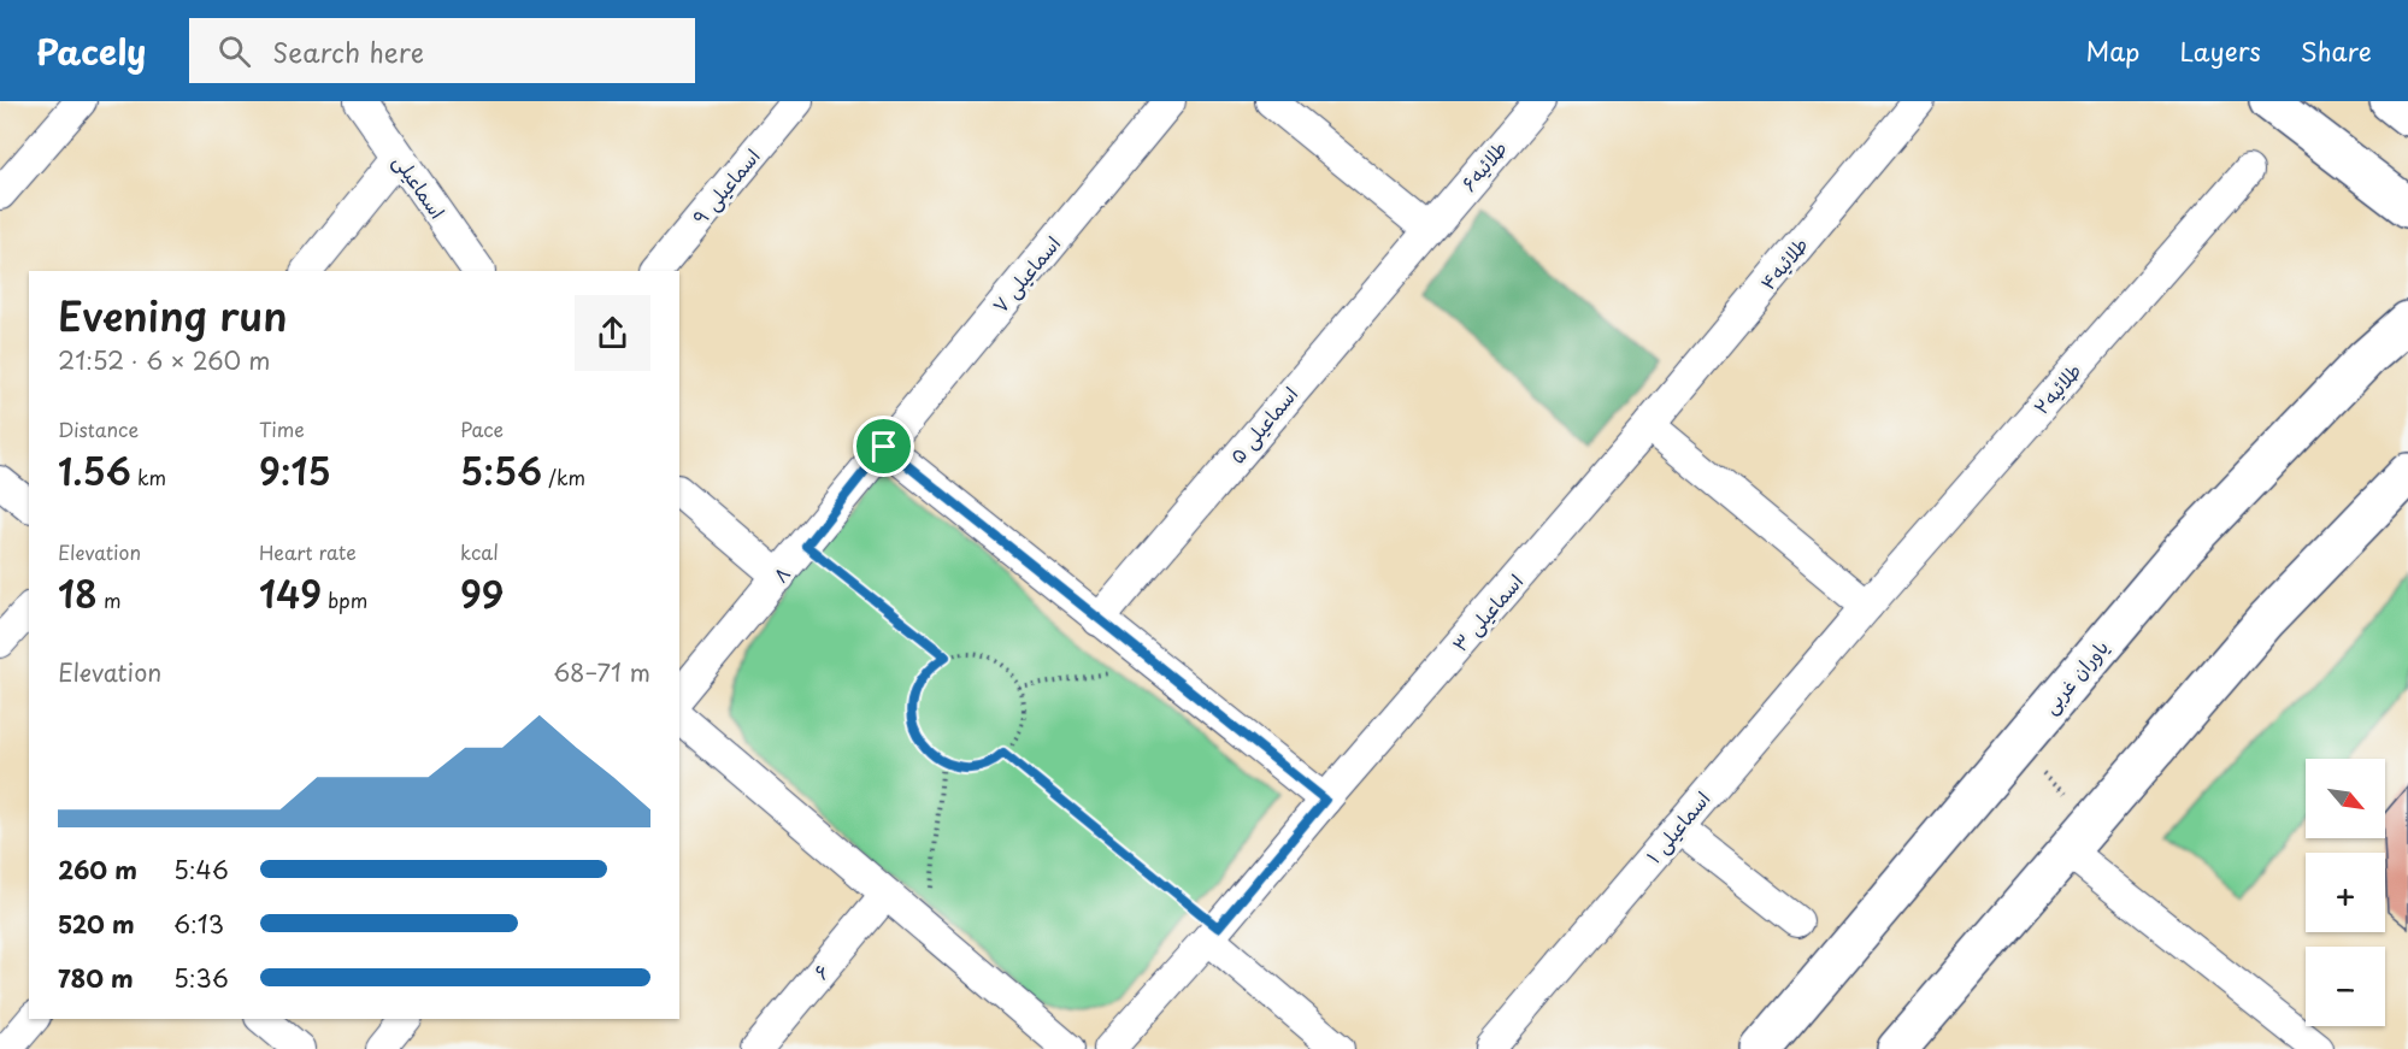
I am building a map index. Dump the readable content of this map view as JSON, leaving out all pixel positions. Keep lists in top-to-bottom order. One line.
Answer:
{"streets":{"main road":["یاوران غربی"],"street":["طلائیه۶","اسماعیلی","اسماعیلی ۹","طلائیه۴","اسماعیلی ۷","طلائیه۲","اسماعیلی ۵","۸","اسماعیلی ۳","اسماعیلی ۱","۶"]},"crossings":[["طلائیه۶","اسماعیلی ۵"],["طلائیه۴","اسماعیلی ۳"],["اسماعیلی ۷","۸"],["طلائیه۲","اسماعیلی ۱"]],"north":"bottom right","page":{"header":"Pacely","search":"Search here","nav":["Map","Layers","Share"],"heading":["Evening run","21:52 · 6 × 260 m"],"stats":[["Distance","1.56 km"],["Time","9:15"],["Pace","5:56 /km"],["Elevation","18 m"],["Heart rate","149 bpm"],["kcal","99"]],"chart":["Elevation","68–71 m"],"map_buttons":["+","−"],"list":[{"name":"260 m","note":"5:46"},{"name":"520 m","note":"6:13"},{"name":"780 m","note":"5:36"}]}}
